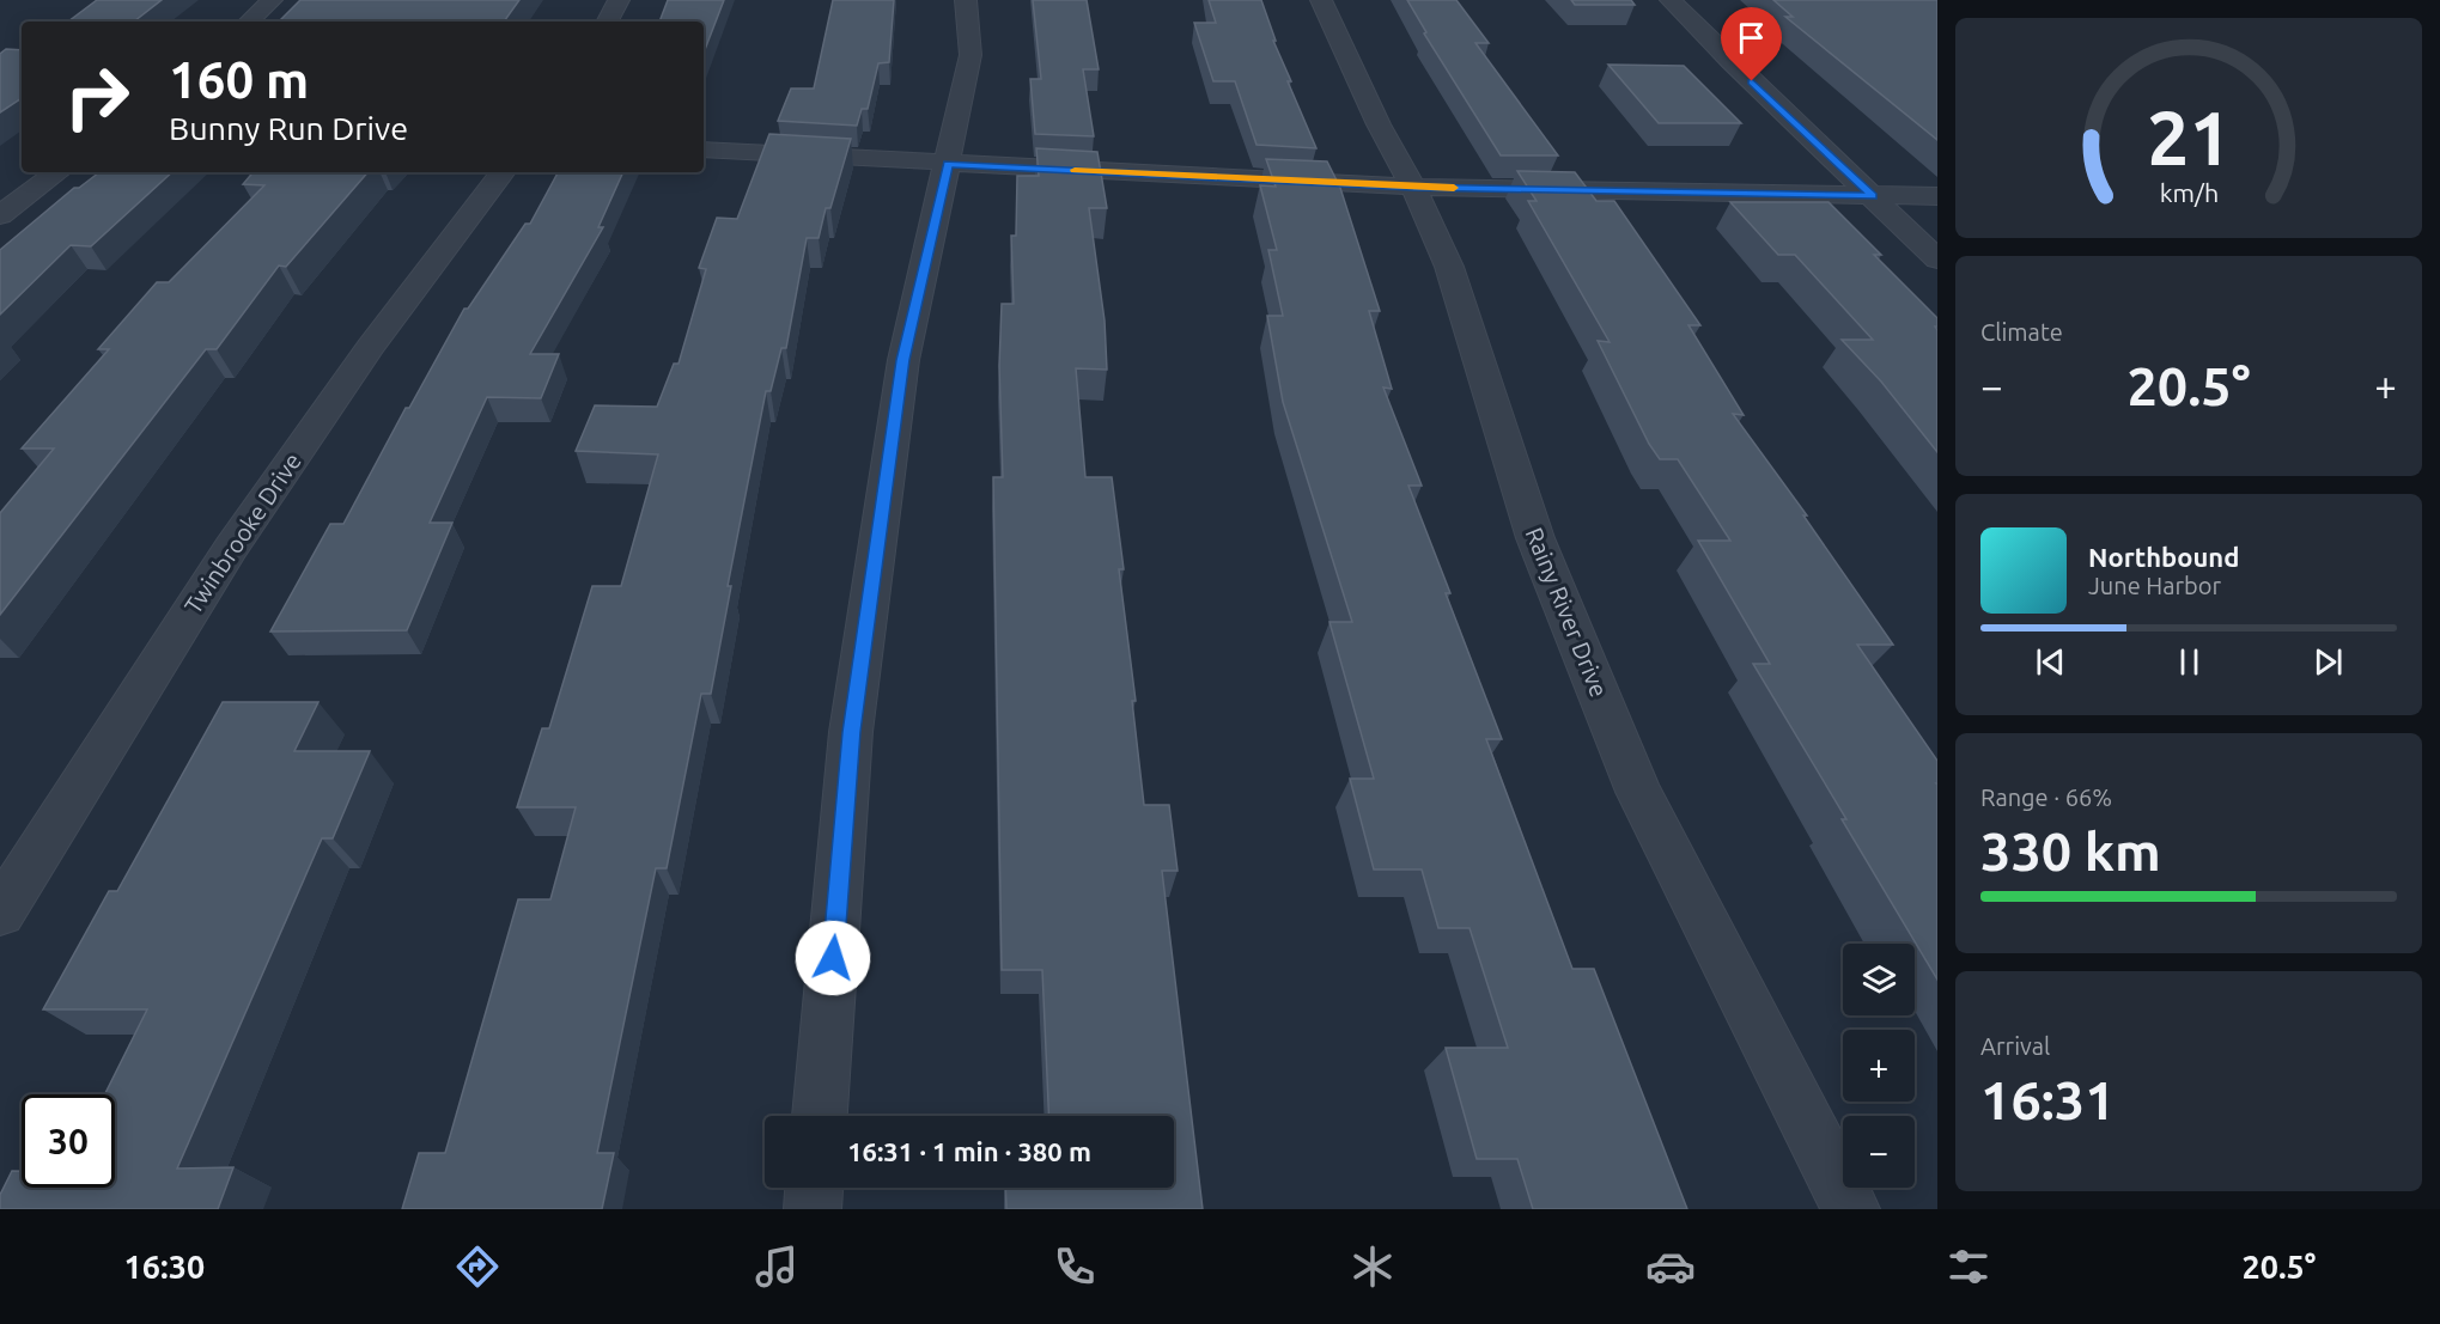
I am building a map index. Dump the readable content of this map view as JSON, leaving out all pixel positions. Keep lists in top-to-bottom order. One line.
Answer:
{"streets":{"street":["Twinbrooke Drive","Rainy River Drive"]},"page":{"turn":["160 m","Bunny Run Drive"],"tile":["Climate",["Range · 66%","330 km"],["Arrival","16:31"]],"heat":["−","20.5°","+"],"song":["Northbound","June Harbor"],"map_buttons":["+","−"],"limit":"30","trip":"16:31 · 1 min · 380 m","tabs":["16:30","20.5°"],"gauge":["21","km/h"]}}
